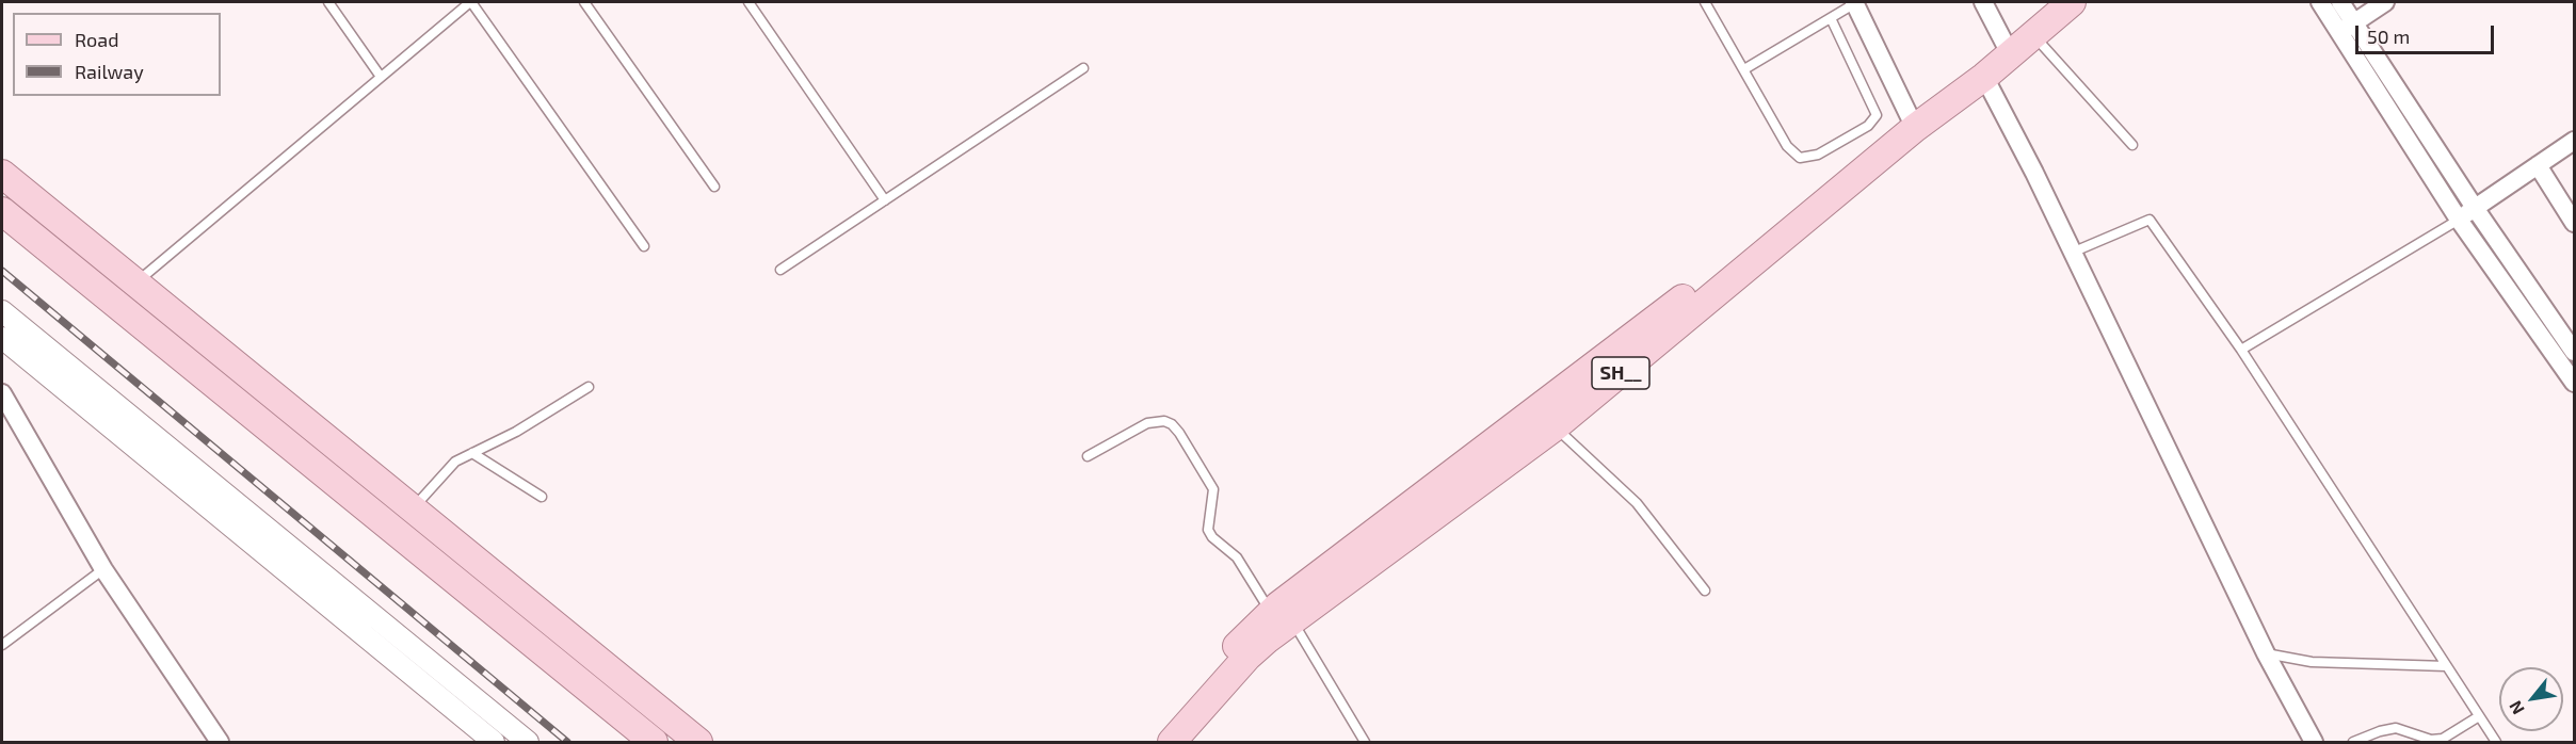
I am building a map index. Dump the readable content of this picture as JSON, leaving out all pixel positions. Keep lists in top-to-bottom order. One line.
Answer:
{"streets":{"main road":["SH__"]},"legend":["Road","Railway"],"scale_bar":"50 m","north":"bottom left"}
